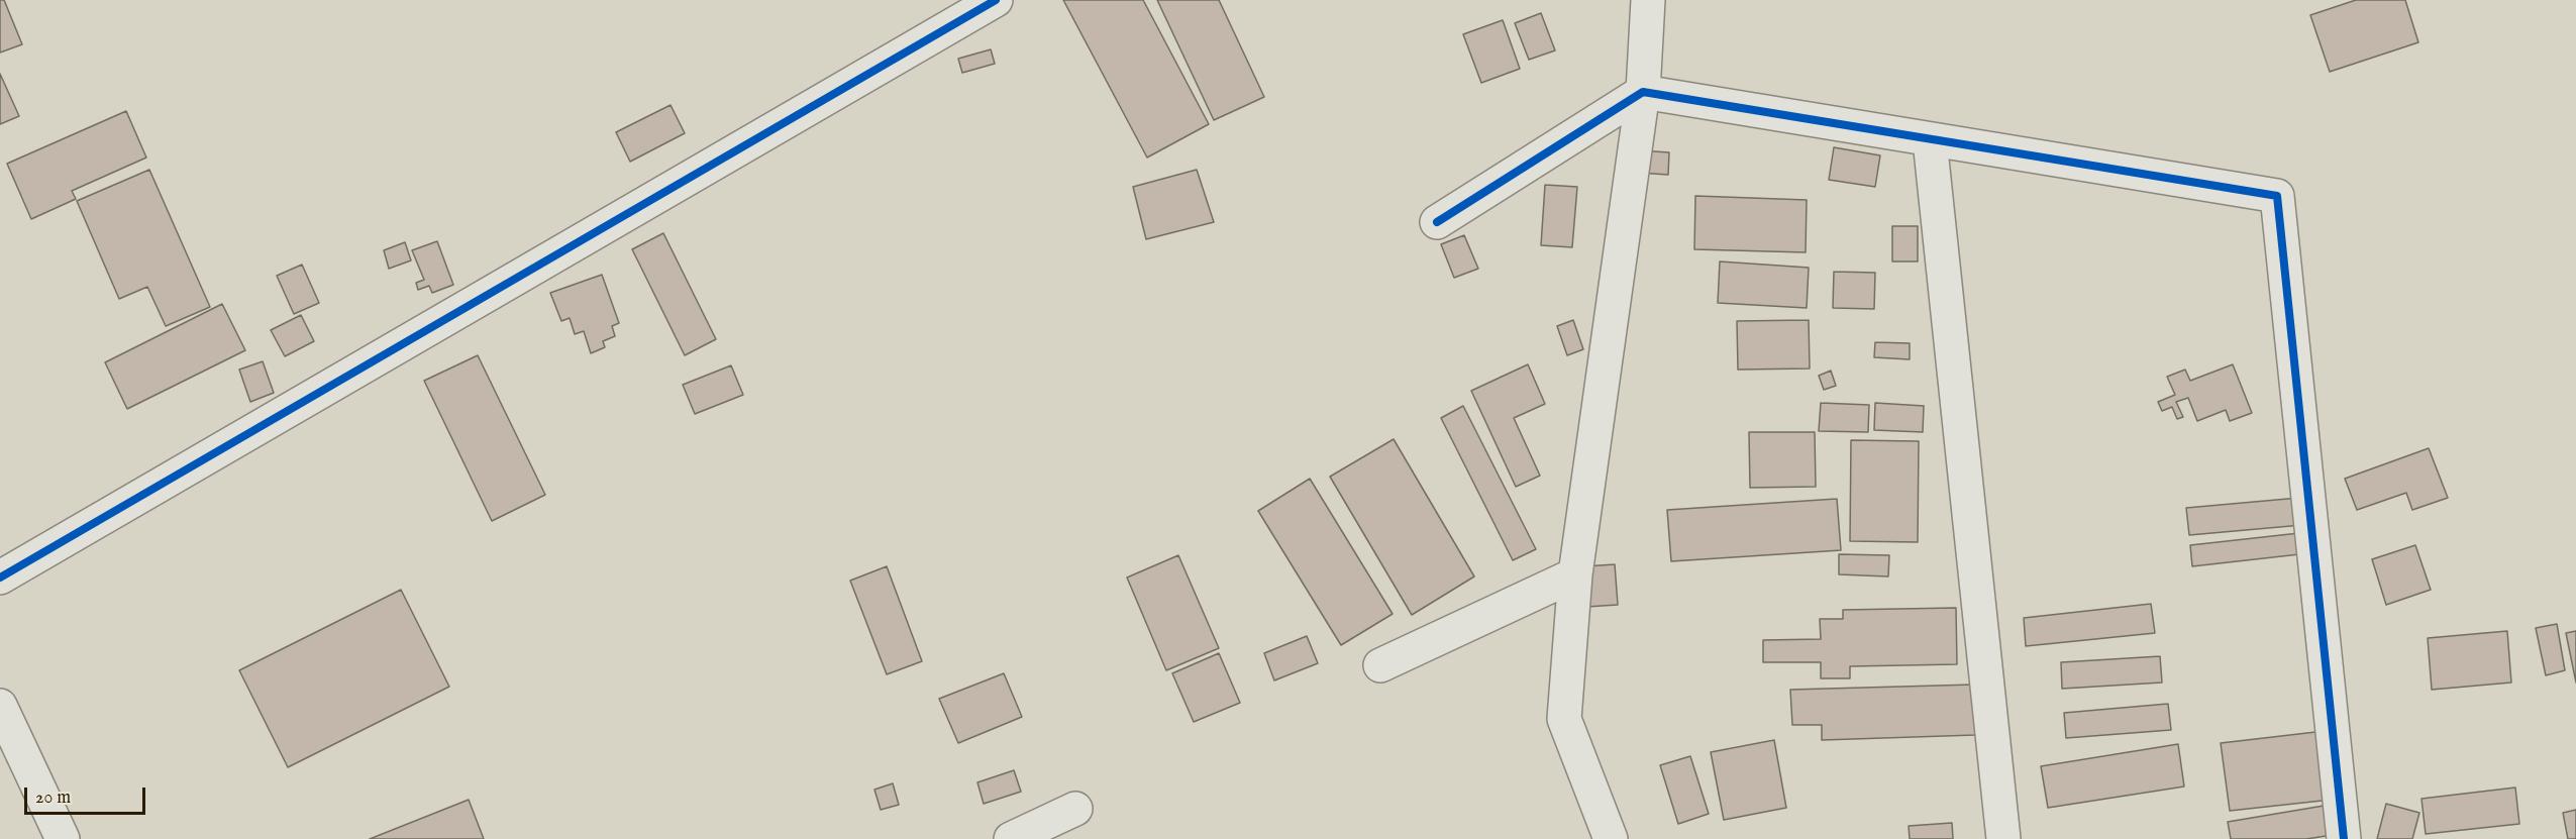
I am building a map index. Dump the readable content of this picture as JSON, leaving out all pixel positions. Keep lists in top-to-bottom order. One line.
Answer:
{"scale_bar":"20 m"}
